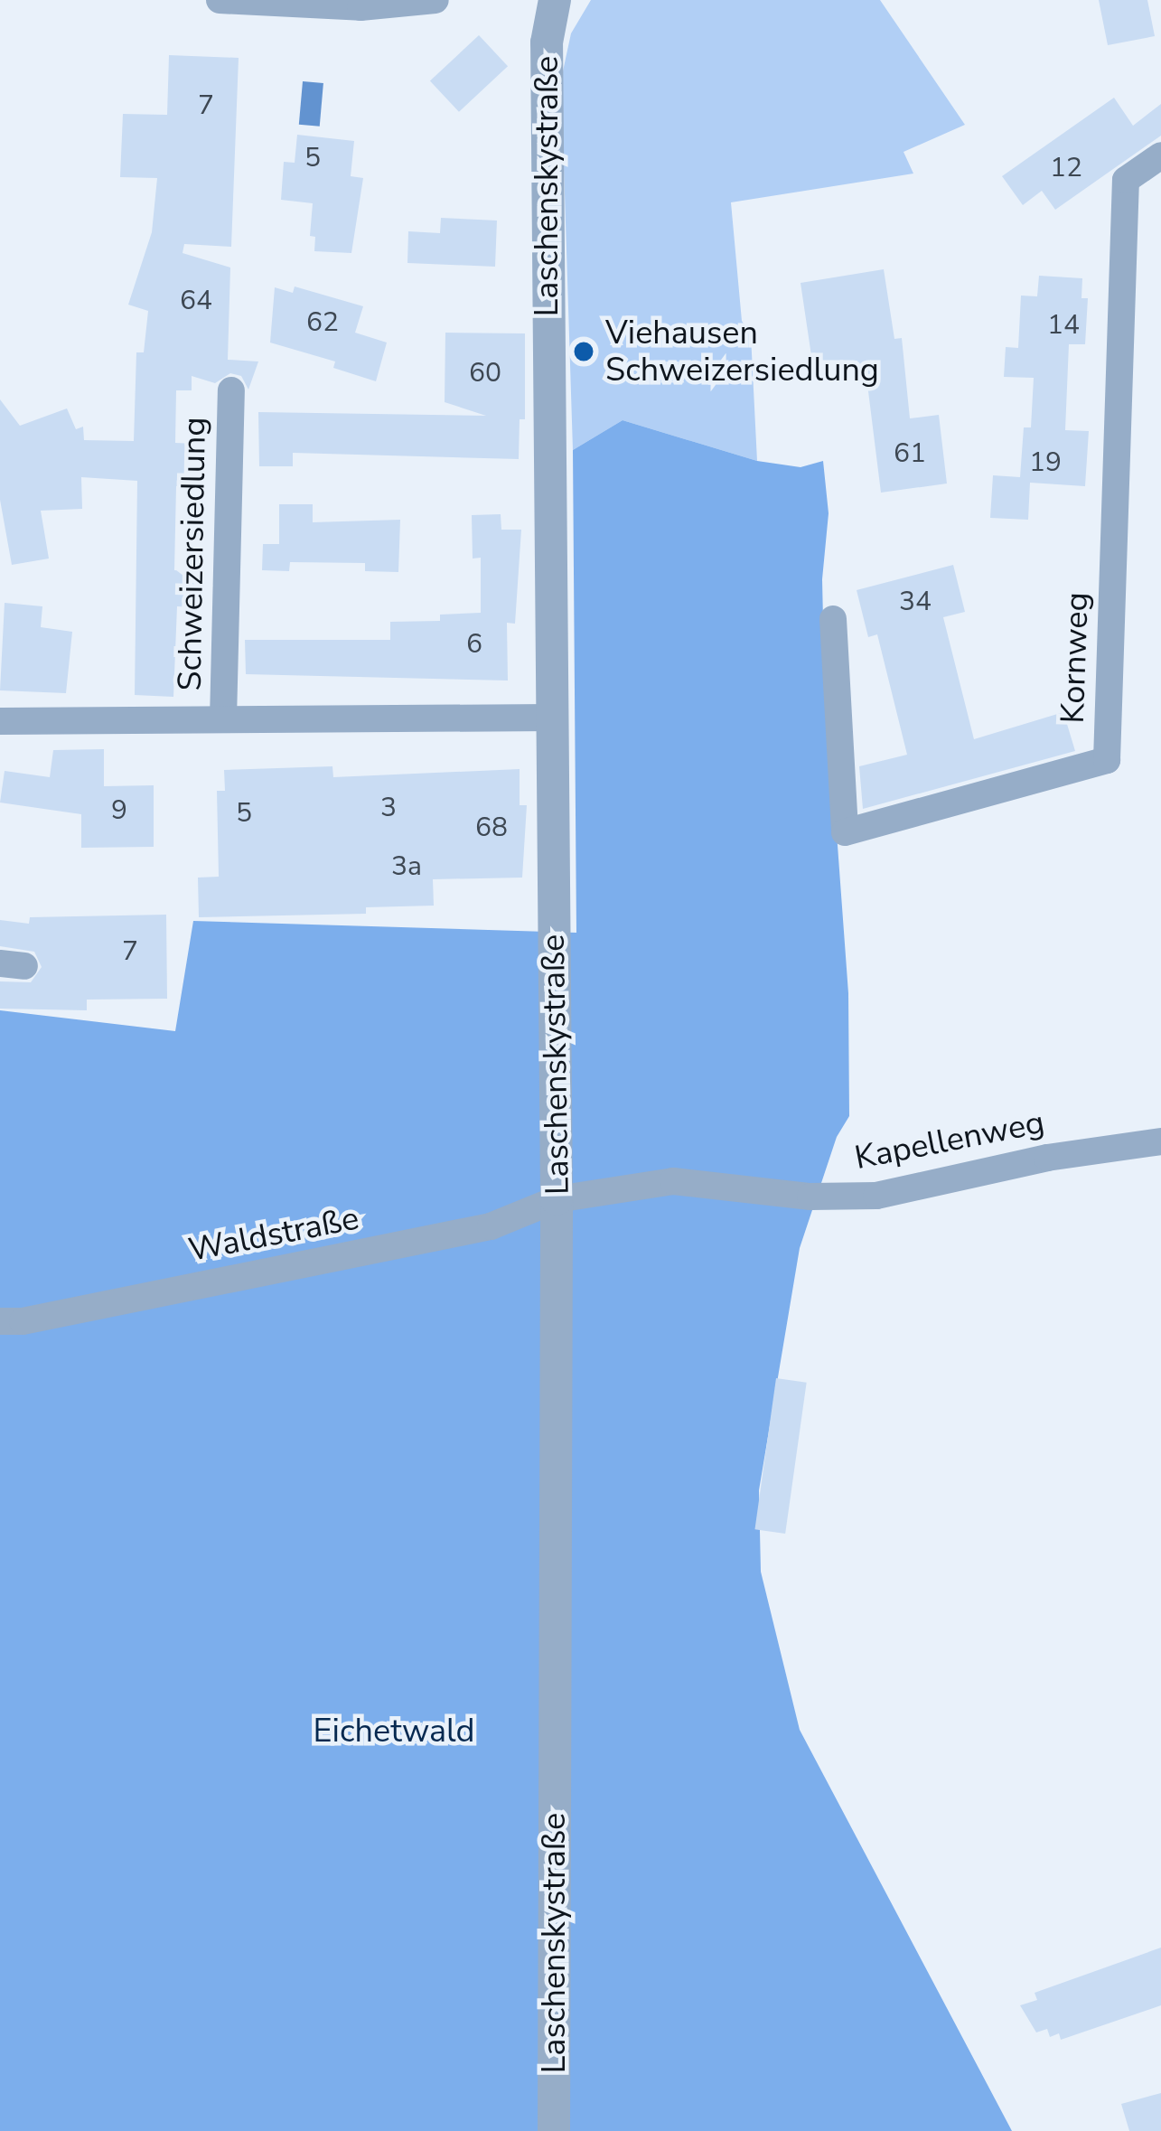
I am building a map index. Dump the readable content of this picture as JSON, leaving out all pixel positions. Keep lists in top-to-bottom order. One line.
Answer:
{"streets":{"street":["Laschenskystraße","Schweizersiedlung","Kornweg","Kapellenweg","Waldstraße"]},"crossings":[["Laschenskystraße","Schweizersiedlung"],["Laschenskystraße","Kapellenweg"],["Laschenskystraße","Waldstraße"],["Kapellenweg","Waldstraße"]],"parks":["Eichetwald"],"places":["Viehausen Schweizersiedlung"],"house_numbers":["7","5","12","64","62","14","60","61","19","34","6","3","9","5","68","3a","7"]}
